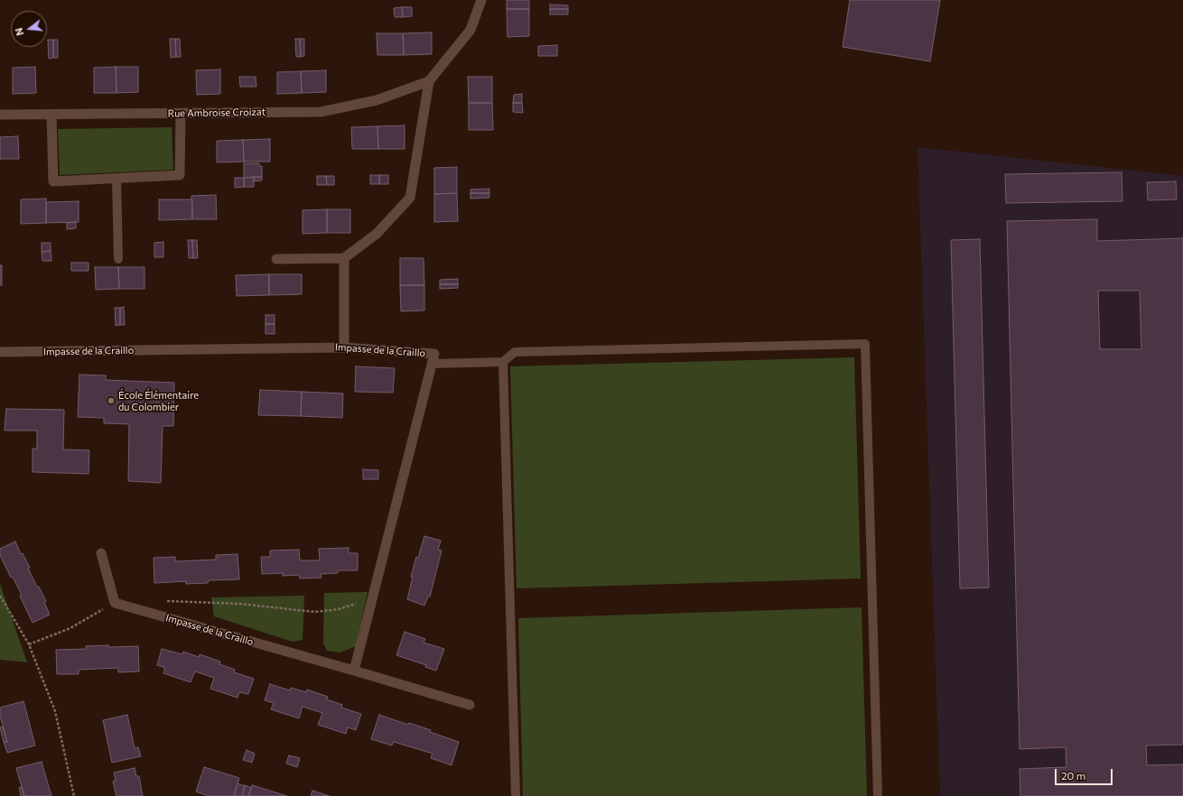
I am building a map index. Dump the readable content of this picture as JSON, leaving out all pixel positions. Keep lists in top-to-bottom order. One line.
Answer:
{"streets":{"street":["Rue Ambroise Croizat","Impasse de la Craillo"]},"places":["École Élémentaire du Colombier"],"scale_bar":"20 m","north":"left"}
